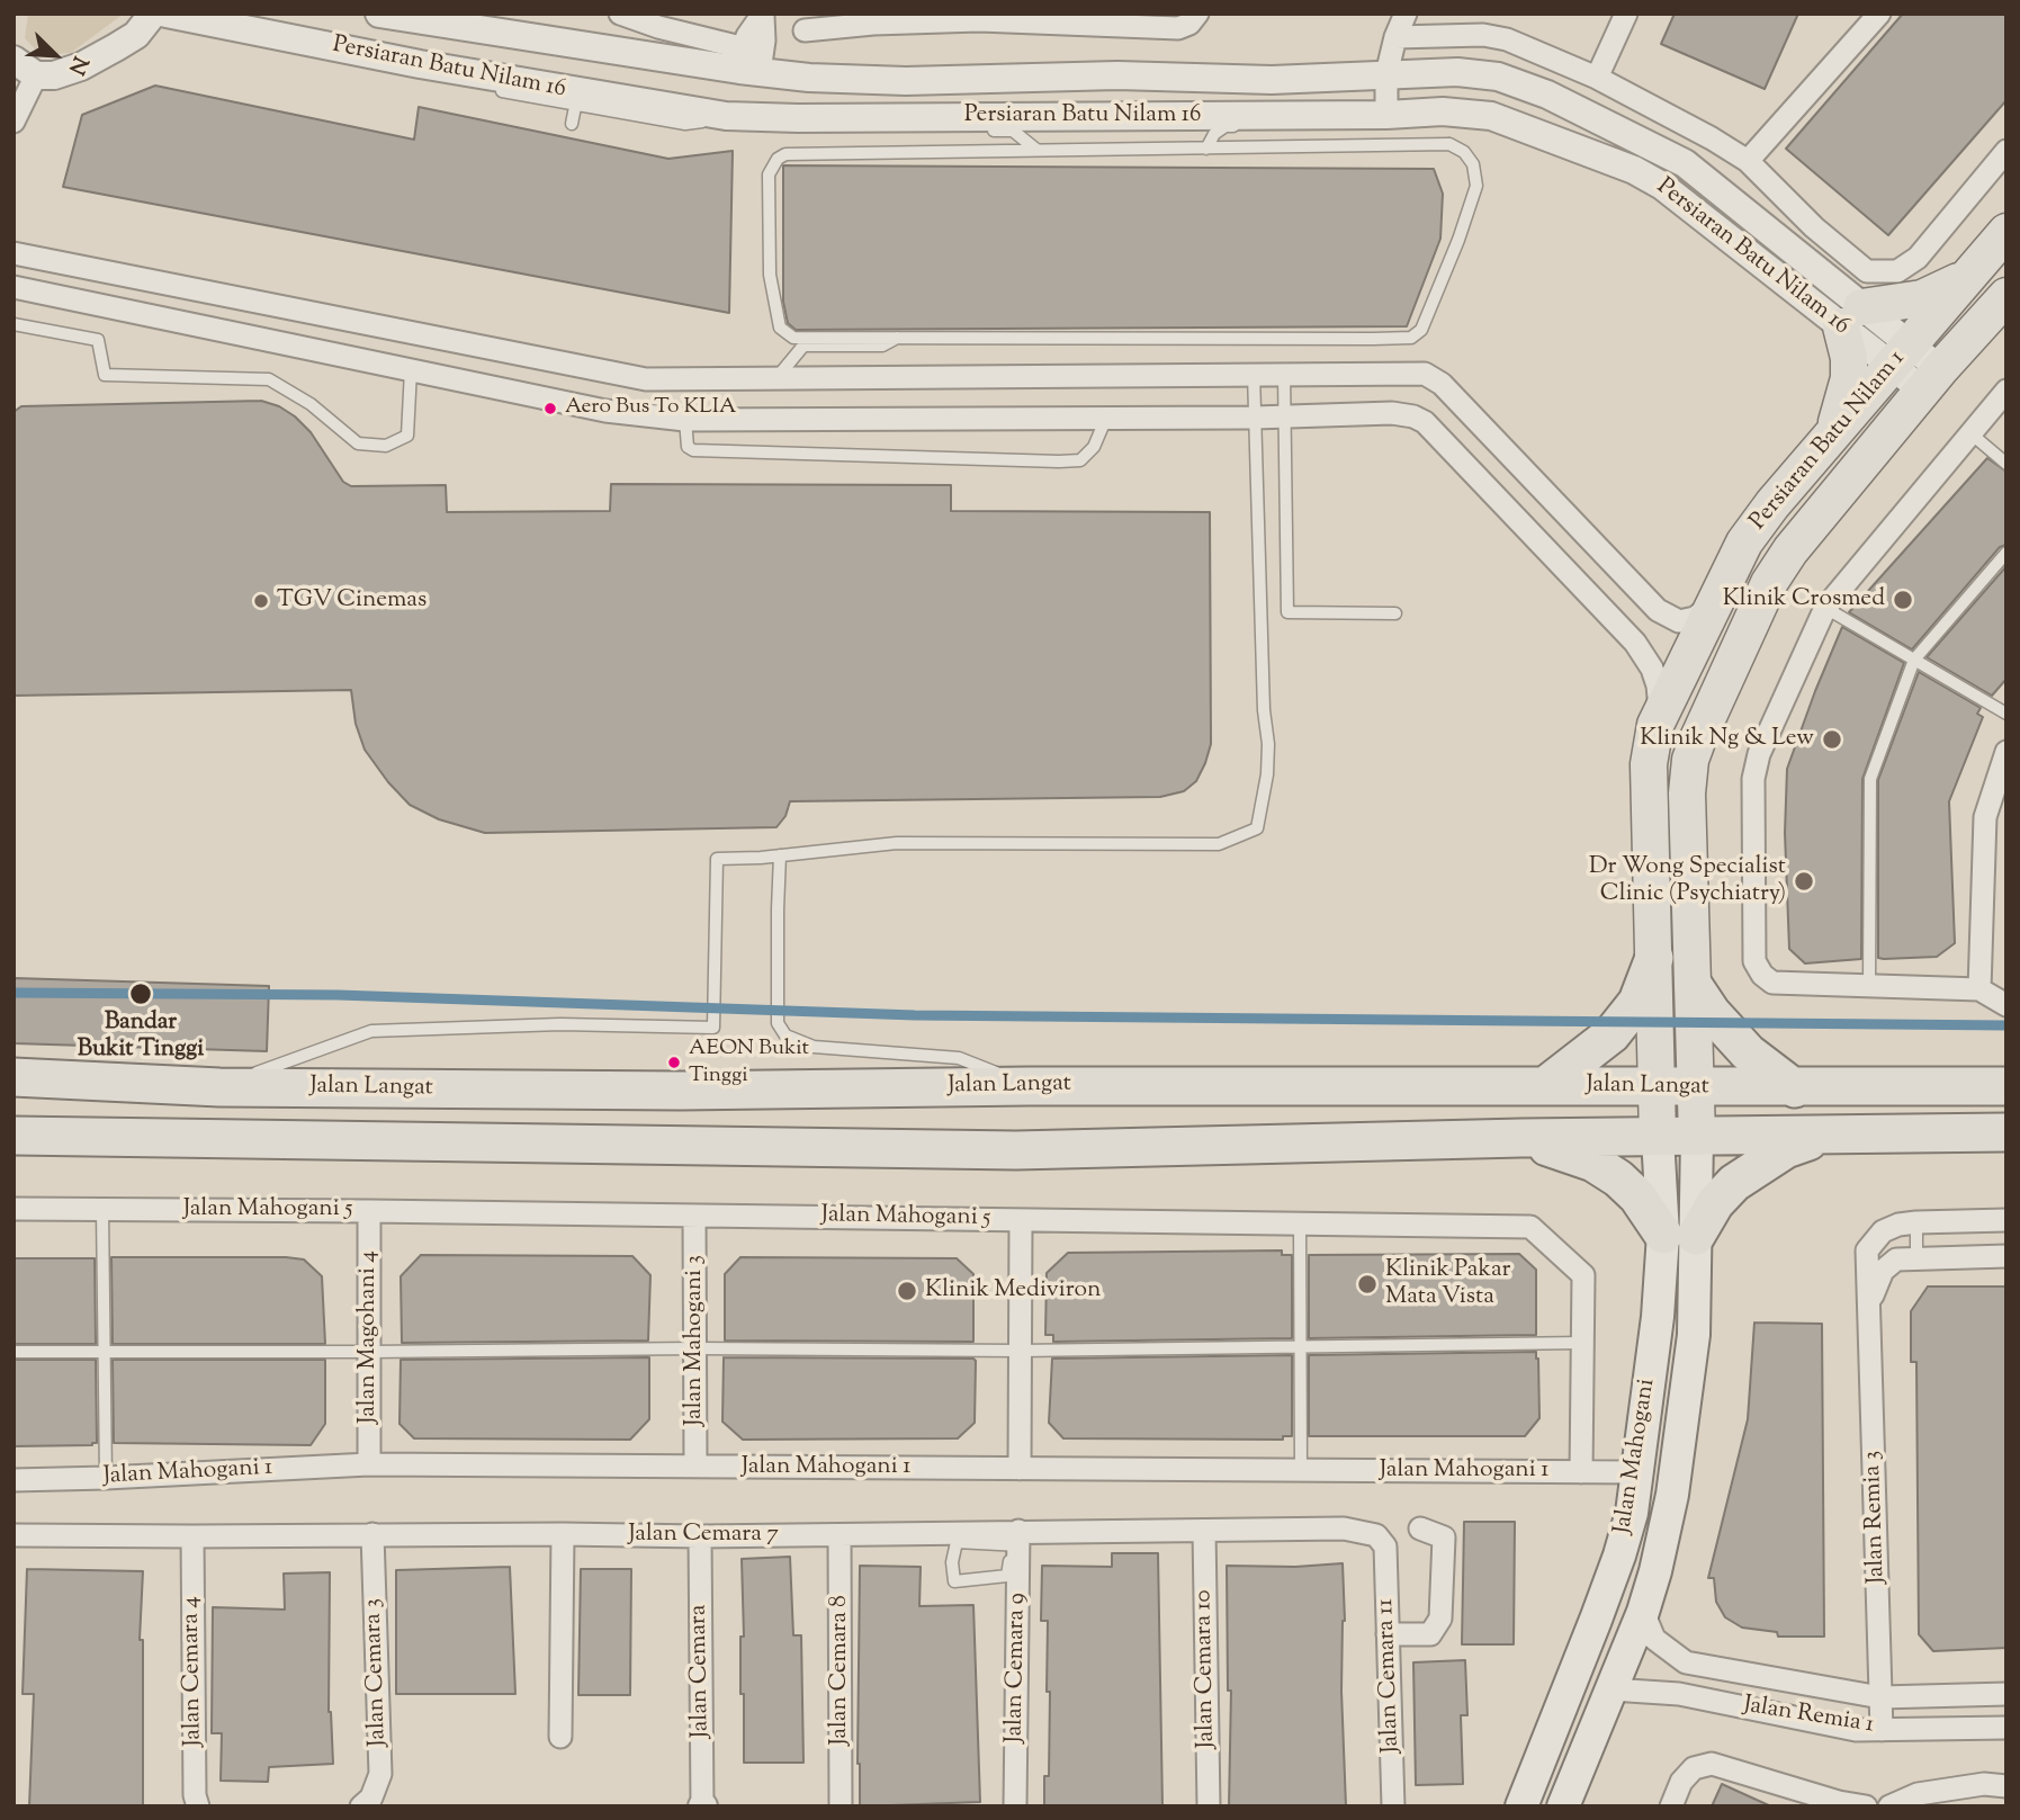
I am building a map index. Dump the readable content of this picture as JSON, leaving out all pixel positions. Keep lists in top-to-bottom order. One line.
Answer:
{"streets":{"highway":["Jalan Langat"],"main road":["Persiaran Batu Nilam 1","Jalan Mahogani"],"street":["Persiaran Batu Nilam 16","Jalan Mahogani 5","Jalan Magohani 4","Jalan Mahogani 3","Jalan Mahogani 1","Jalan Remia 3","Jalan Cemara 7","Jalan Cemara 9","Jalan Cemara 10","Jalan Cemara 8","Jalan Cemara 4","Jalan Cemara","Jalan Cemara 3","Jalan Cemara 11","Jalan Remia 1"]},"crossings":[["Persiaran Batu Nilam 16","Persiaran Batu Nilam 1"],["Persiaran Batu Nilam 1","Jalan Langat"],["Persiaran Batu Nilam 1","Jalan Mahogani"],["Jalan Langat","Jalan Mahogani"],["Jalan Mahogani 5","Jalan Magohani 4"],["Jalan Mahogani 5","Jalan Mahogani 3"],["Jalan Mahogani 5","Jalan Mahogani 1"],["Jalan Magohani 4","Jalan Mahogani 1"],["Jalan Mahogani 3","Jalan Mahogani 1"],["Jalan Mahogani","Jalan Mahogani 1"],["Jalan Mahogani","Jalan Remia 1"],["Jalan Remia 3","Jalan Remia 1"],["Jalan Cemara 7","Jalan Cemara 9"],["Jalan Cemara 7","Jalan Cemara 10"],["Jalan Cemara 7","Jalan Cemara 8"],["Jalan Cemara 7","Jalan Cemara 4"],["Jalan Cemara 7","Jalan Cemara"],["Jalan Cemara 7","Jalan Cemara 3"],["Jalan Cemara 7","Jalan Cemara 11"]],"places":["Aero Bus To KLIA","Klinik Crosmed","TGV Cinemas","Klinik Ng & Lew","Dr Wong Specialist Clinic (Psychiatry)","Bandar Bukit Tinggi","AEON Bukit Tinggi","Klinik Pakar Mata Vista","Klinik Mediviron"],"north":"bottom right"}
